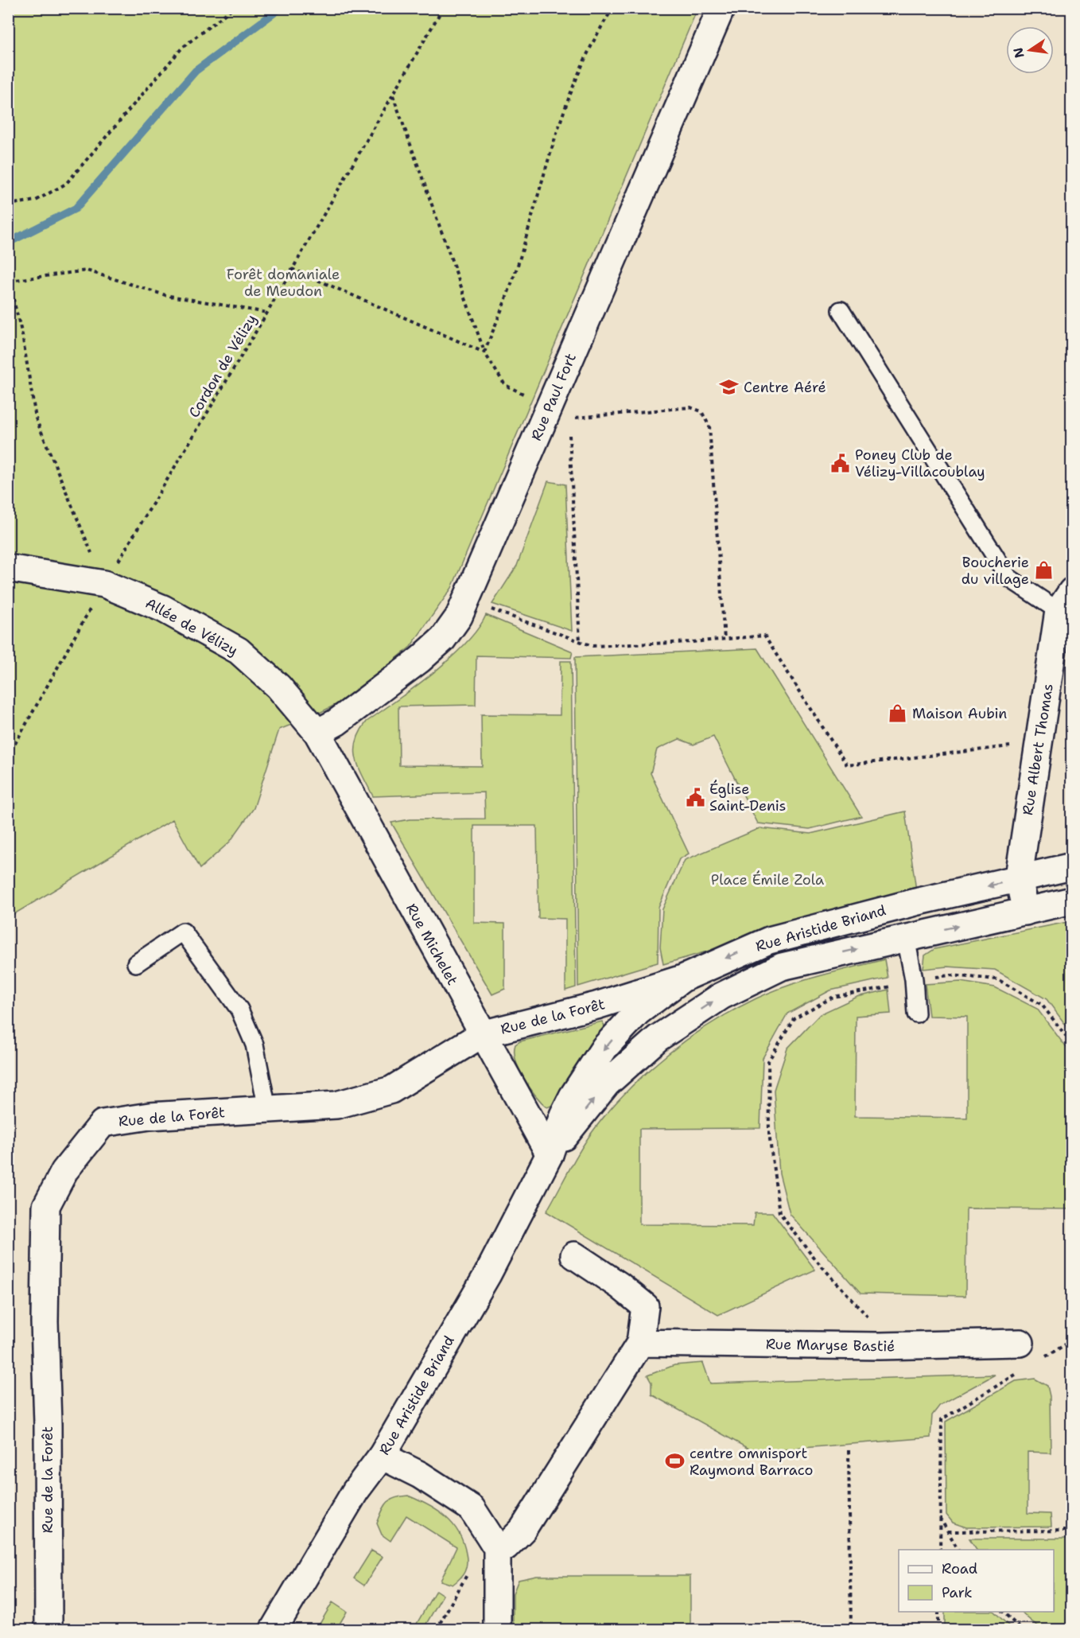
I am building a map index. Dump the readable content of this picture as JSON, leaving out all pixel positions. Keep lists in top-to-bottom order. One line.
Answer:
{"streets":{"street":["Rue Paul Fort","Allée de Vélizy","Rue Albert Thomas","Rue Aristide Briand","Rue Michelet","Rue de la Forêt","Rue Maryse Bastié"],"path":["Cordon de Vélizy"]},"crossings":[["Cordon de Vélizy","Allée de Vélizy"],["Rue Paul Fort","Allée de Vélizy"],["Rue Paul Fort","Rue Michelet"],["Allée de Vélizy","Rue Michelet"],["Rue Albert Thomas","Rue Aristide Briand"],["Rue Aristide Briand","Rue Michelet"],["Rue Aristide Briand","Rue de la Forêt"],["Rue Michelet","Rue de la Forêt"]],"parks":["Forêt domaniale de Meudon","Place Émile Zola"],"places":{"school or university":["Centre Aéré"],"public building":["Poney Club de Vélizy-Villacoublay","Église Saint-Denis"],"shop":["Boucherie du village","Maison Aubin"],"sports":["centre omnisport Raymond Barraco"]},"legend":["Road","Park"],"north":"left"}
